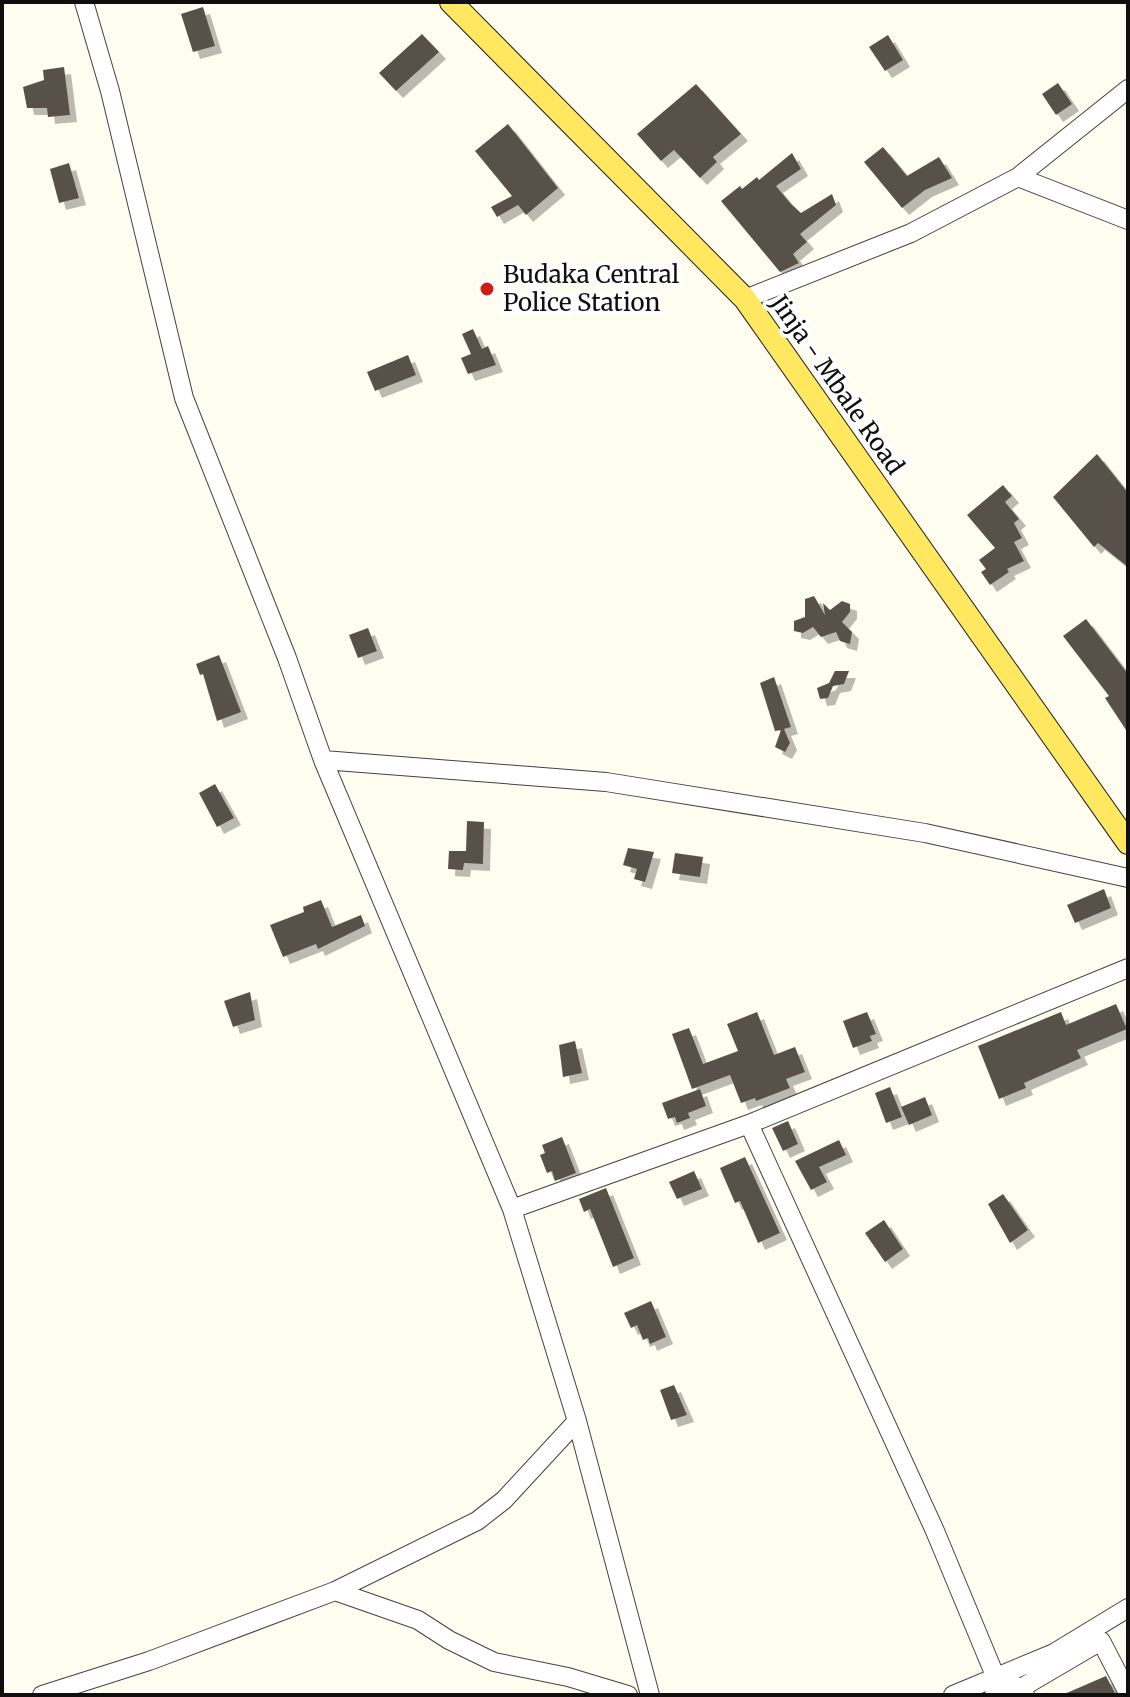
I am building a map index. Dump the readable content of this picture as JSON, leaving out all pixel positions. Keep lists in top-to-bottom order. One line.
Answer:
{"streets":{"main road":["Jinja - Mbale Road"]},"places":["Budaka Central Police Station"]}
